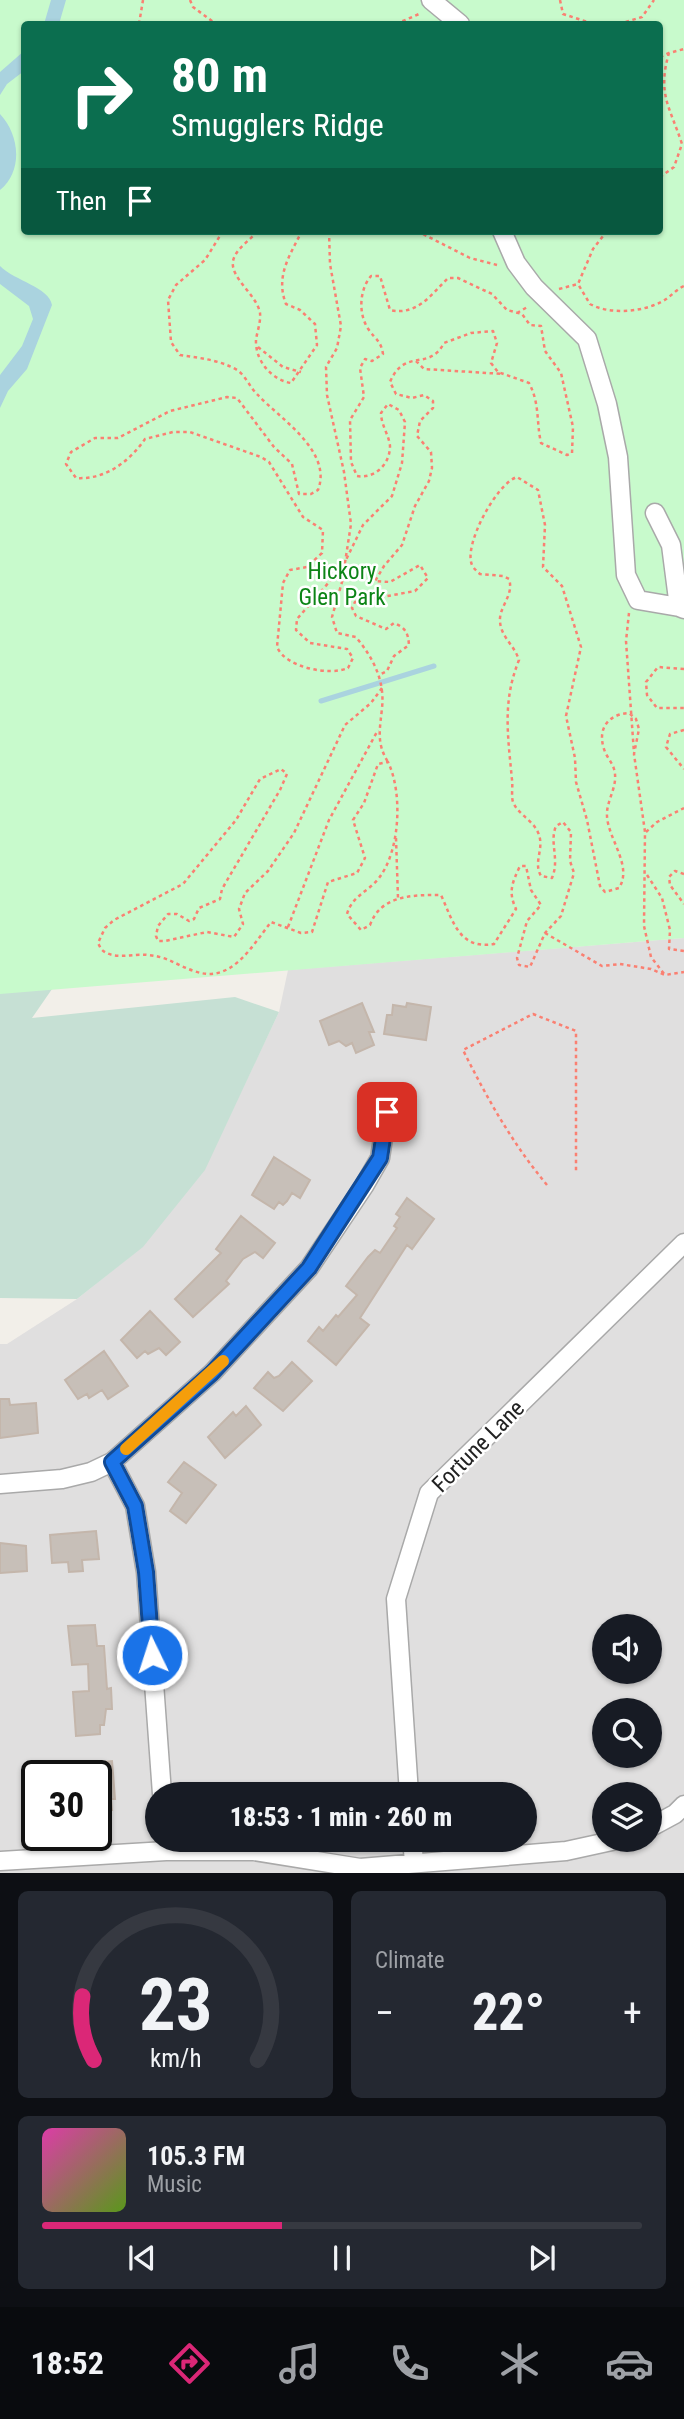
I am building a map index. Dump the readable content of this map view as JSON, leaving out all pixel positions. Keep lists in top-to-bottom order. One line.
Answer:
{"streets":{"street":["Fortune Lane"]},"parks":["Hickory Glen Park"],"page":{"turn":["80 m","Smugglers Ridge"],"then":"Then","limit":"30","trip":"18:53 · 1 min · 260 m","tile":"Climate","heat":["−","22°","+"],"song":["105.3 FM","Music"],"tabs":"18:52","gauge":["23","km/h"]}}
